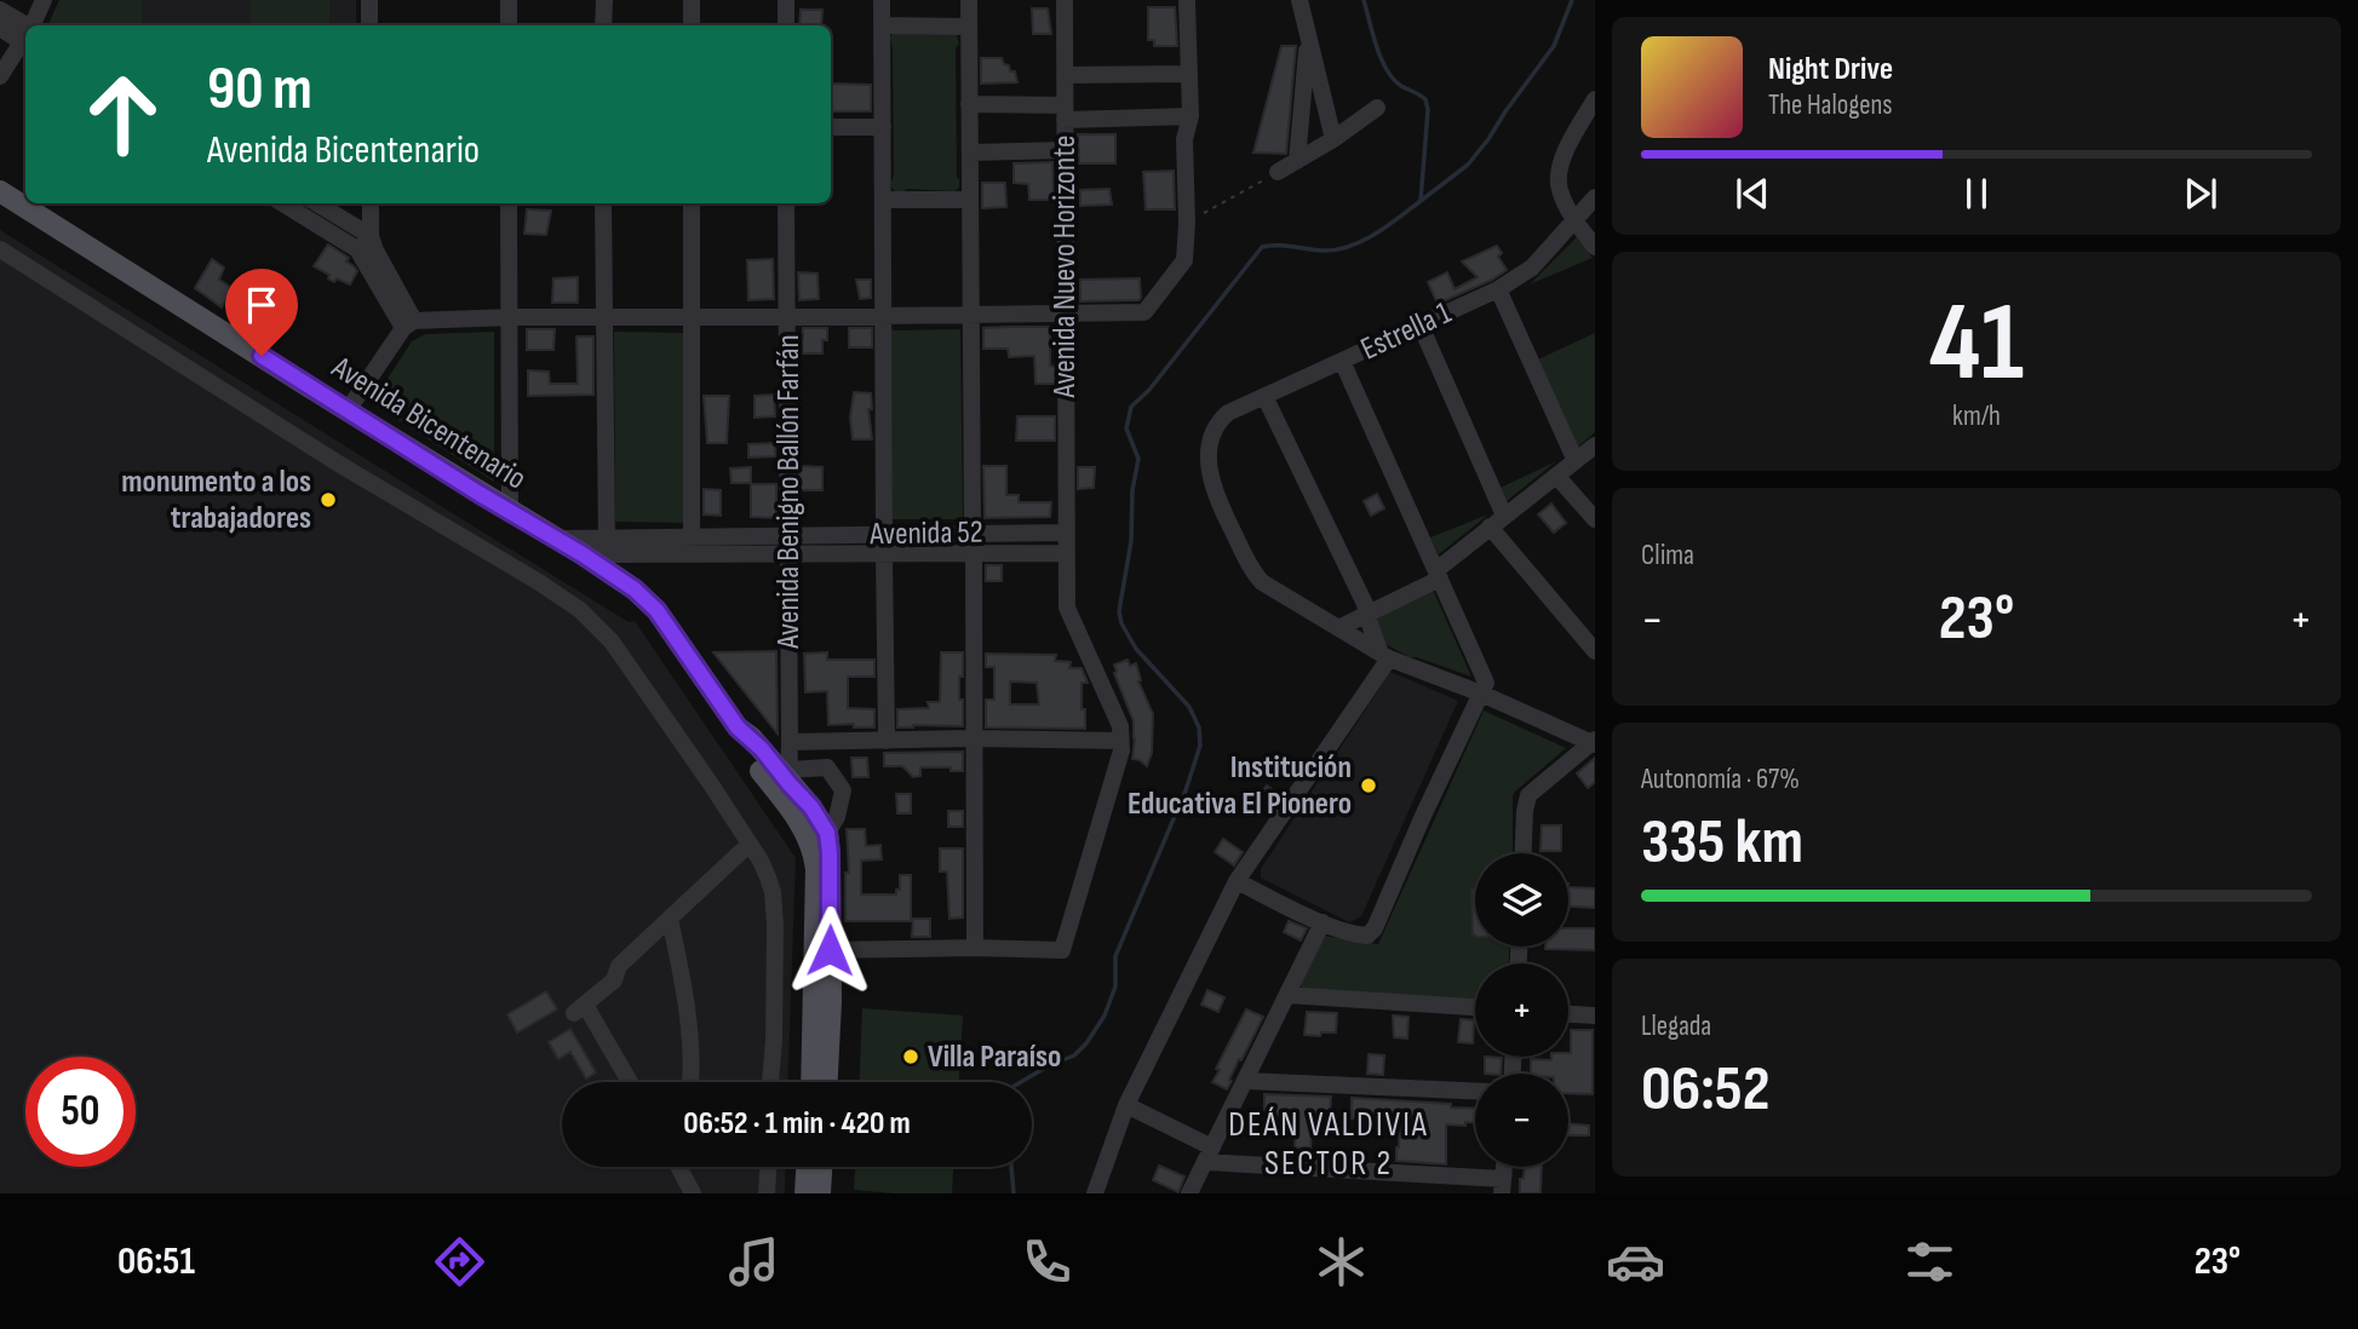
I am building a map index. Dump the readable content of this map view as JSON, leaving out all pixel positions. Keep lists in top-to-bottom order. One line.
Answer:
{"streets":{"main road":["Avenida Bicentenario"],"street":["Avenida Nuevo Horizonte","Estrella 1","Avenida Benigno Ballón Farfán","Avenida 52"]},"crossings":[["Avenida Nuevo Horizonte","Avenida 52"],["Avenida Bicentenario","Avenida Benigno Ballón Farfán"],["Avenida Bicentenario","Avenida 52"],["Avenida Benigno Ballón Farfán","Avenida 52"]],"districts":["DEÁN VALDIVIA SECTOR 2"],"places":["monumento a los trabajadores","Institución Educativa El Pionero","Villa Paraíso"],"page":{"turn":["90 m","Avenida Bicentenario"],"song":["Night Drive","The Halogens"],"tile":[["41","km/h"],"Clima",["Autonomía · 67%","335 km"],["Llegada","06:52"]],"heat":["−","23°","+"],"map_buttons":["+","−"],"limit":"50","trip":"06:52 · 1 min · 420 m","tabs":["06:51","23°"]}}
